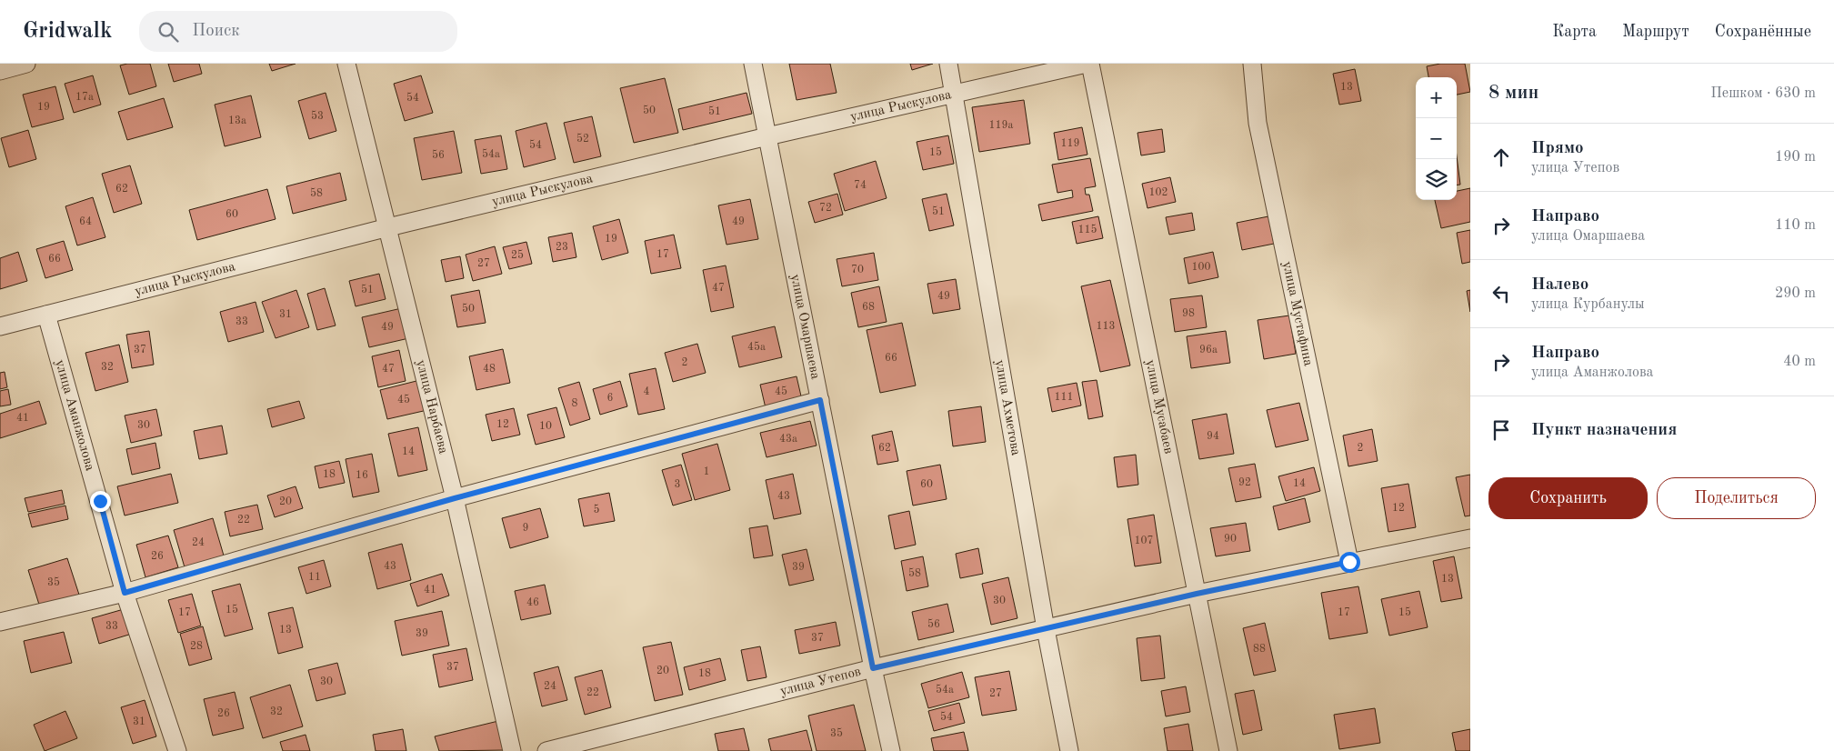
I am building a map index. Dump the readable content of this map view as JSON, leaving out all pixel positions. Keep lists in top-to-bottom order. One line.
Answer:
{"streets":{"street":["улица Рыскулова","улица Мустафина","улица Омаршаева","улица Нарбаева","улица Ахметова","улица Мусабаев","улица Аманжолова","улица Утепов"]},"crossings":[["улица Рыскулова","улица Омаршаева"],["улица Рыскулова","улица Нарбаева"],["улица Рыскулова","улица Ахметова"],["улица Рыскулова","улица Аманжолова"],["улица Мустафина","улица Утепов"],["улица Омаршаева","улица Утепов"],["улица Ахметова","улица Утепов"],["улица Мусабаев","улица Утепов"]],"house_numbers":["13","17а","54","19","50","51","53","13а","119а","52","119","54","15","54а","56","74","62","102","58","72","51","60","64","49","115","19","23","17","25","66","27","100","70","47","51","49","68","50","98","31","33","113","49","45а","37","96а","66","2","32","47","48","4","45","111","6","45","8","41","12","30","10","94","43а","62","2","14","1","18","16","92","14","3","60","43","20","12","5","22","9","90","107","24","26","43","39","58","11","13","35","41","30","46","15","17","17","15","56","33","13","39","37","28","88","37","20","18","30","24","54а","22","27","32","26","54","31","35"],"page":{"header":"Gridwalk","search":"Поиск","nav":["Карта","Маршрут","Сохранённые"],"heading":["8 мин","Пешком · 630 m"],"map_buttons":["+","−"],"list":[["Прямо","улица Утепов","190 m"],["Направо","улица Омаршаева","110 m"],["Налево","улица Курбанулы","290 m"],["Направо","улица Аманжолова","40 m"],"Пункт назначения"],"buttons":["Сохранить","Поделиться"]}}
